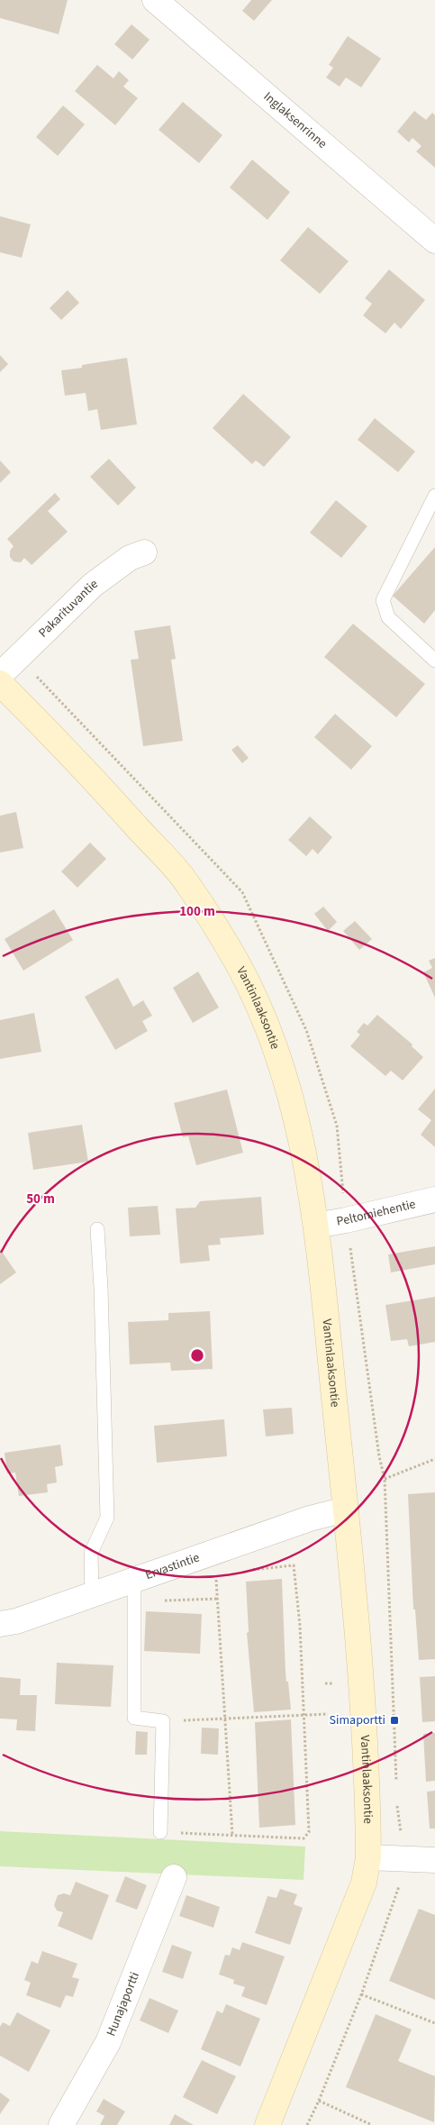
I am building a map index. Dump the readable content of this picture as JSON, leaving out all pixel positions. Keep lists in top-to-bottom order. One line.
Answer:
{"streets":{"street":["Inglaksenrinne","Pakarituvantie","Vantinlaaksontie","Peltomiehentie","Ervastintie","Hunajaportti"]},"crossings":[["Vantinlaaksontie","Peltomiehentie"],["Vantinlaaksontie","Ervastintie"]],"places":{"transit":["Simaportti"]},"rings":["100 m","50 m"]}
